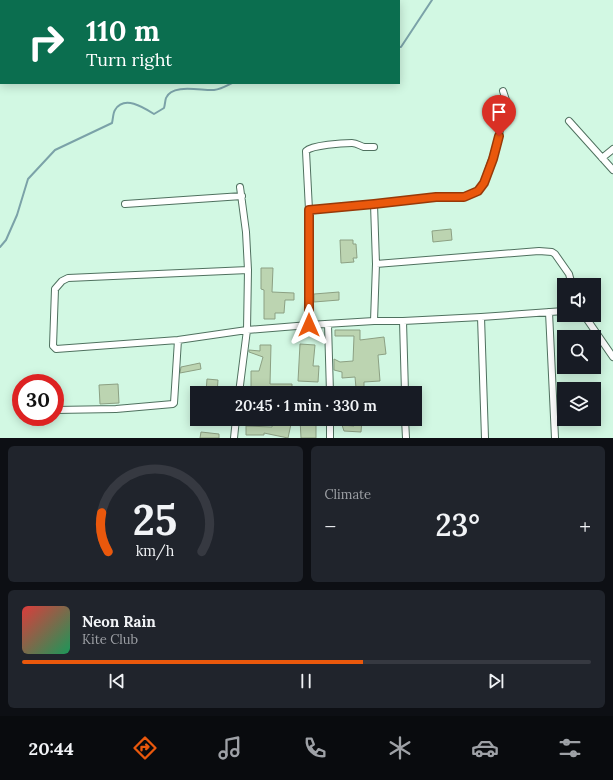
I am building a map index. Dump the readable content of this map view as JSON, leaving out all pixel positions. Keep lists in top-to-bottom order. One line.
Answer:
{"page":{"turn":["110 m","Turn right"],"limit":"30","trip":"20:45 · 1 min · 330 m","tile":"Climate","heat":["−","23°","+"],"song":["Neon Rain","Kite Club"],"tabs":"20:44","gauge":["25","km/h"]}}
